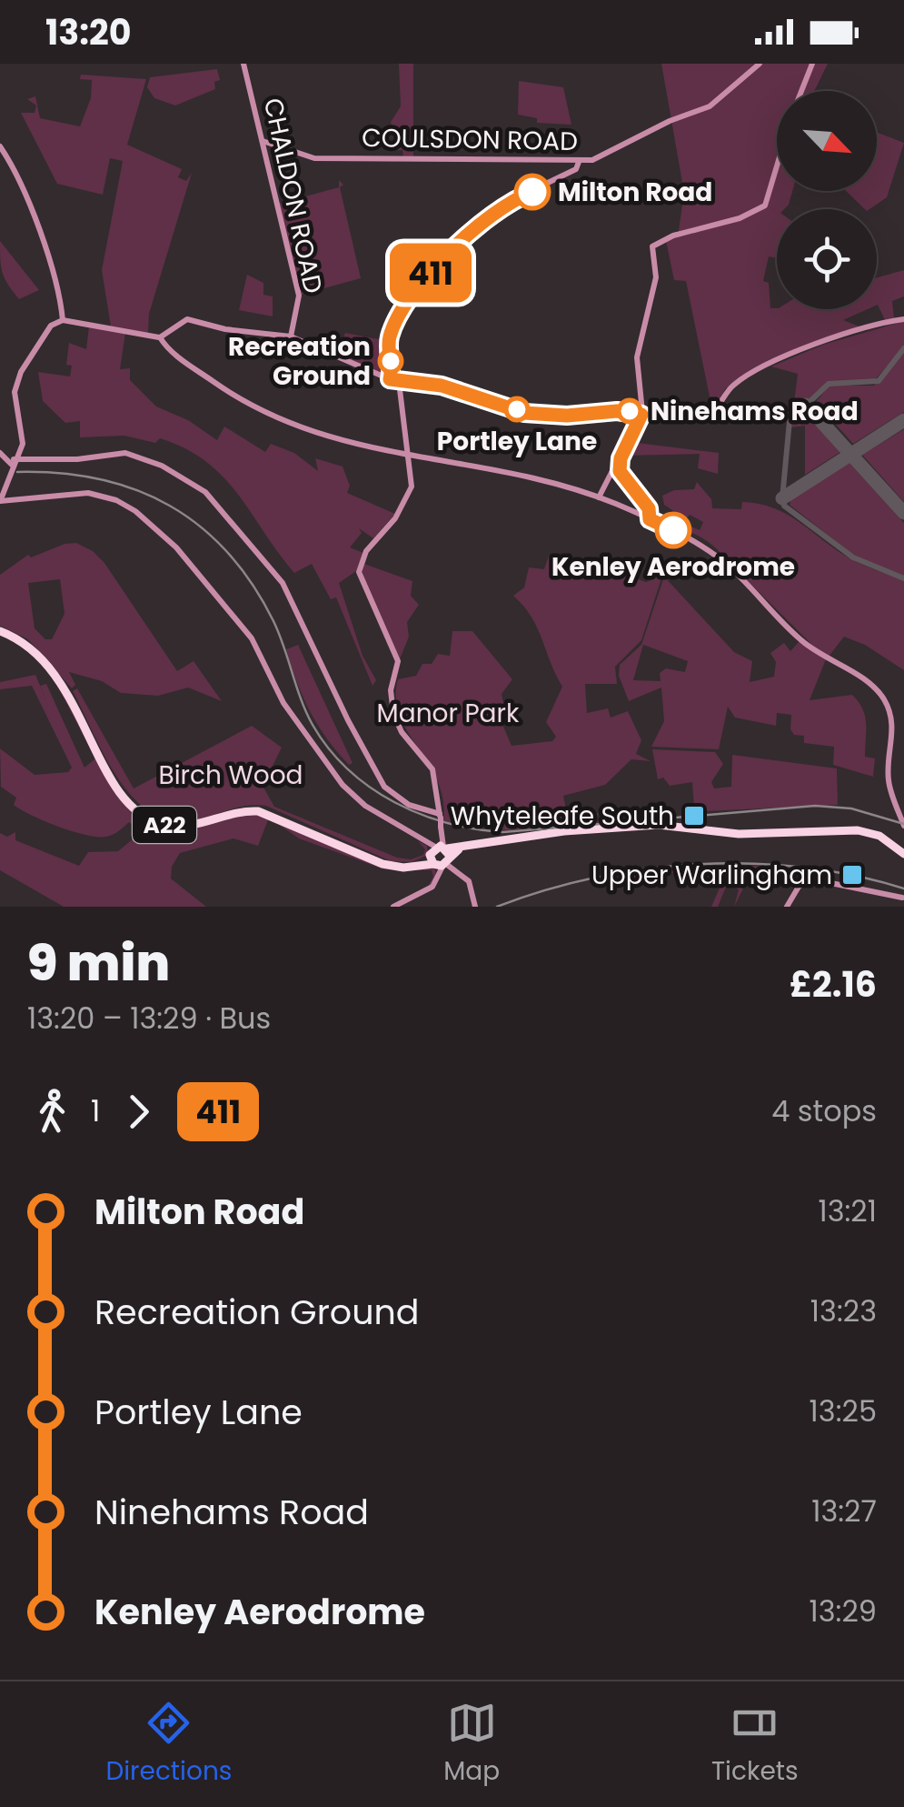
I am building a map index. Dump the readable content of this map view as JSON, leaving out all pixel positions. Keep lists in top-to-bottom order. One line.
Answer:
{"streets":{"highway":["A22"],"street":["COULSDON ROAD","CHALDON ROAD"]},"crossings":[["COULSDON ROAD","CHALDON ROAD"]],"parks":["Manor Park","Birch Wood"],"places":{"other":["Milton Road","Recreation Ground","Portley Lane","Ninehams Road","Kenley Aerodrome"],"transit":["Whyteleafe South","Upper Warlingham"]},"lines":["bus line 411"],"north":"bottom right","page":{"status":"13:20","on_map":"411","heading":["9 min","13:20 – 13:29 · Bus","£2.16"],"legs":["1","411","4 stops"],"list":[{"name":"Milton Road","value":"13:21"},{"name":"Recreation Ground","value":"13:23"},{"name":"Portley Lane","value":"13:25"},{"name":"Ninehams Road","value":"13:27"},{"name":"Kenley Aerodrome","value":"13:29"}],"tabs":["Directions","Map","Tickets"]}}
